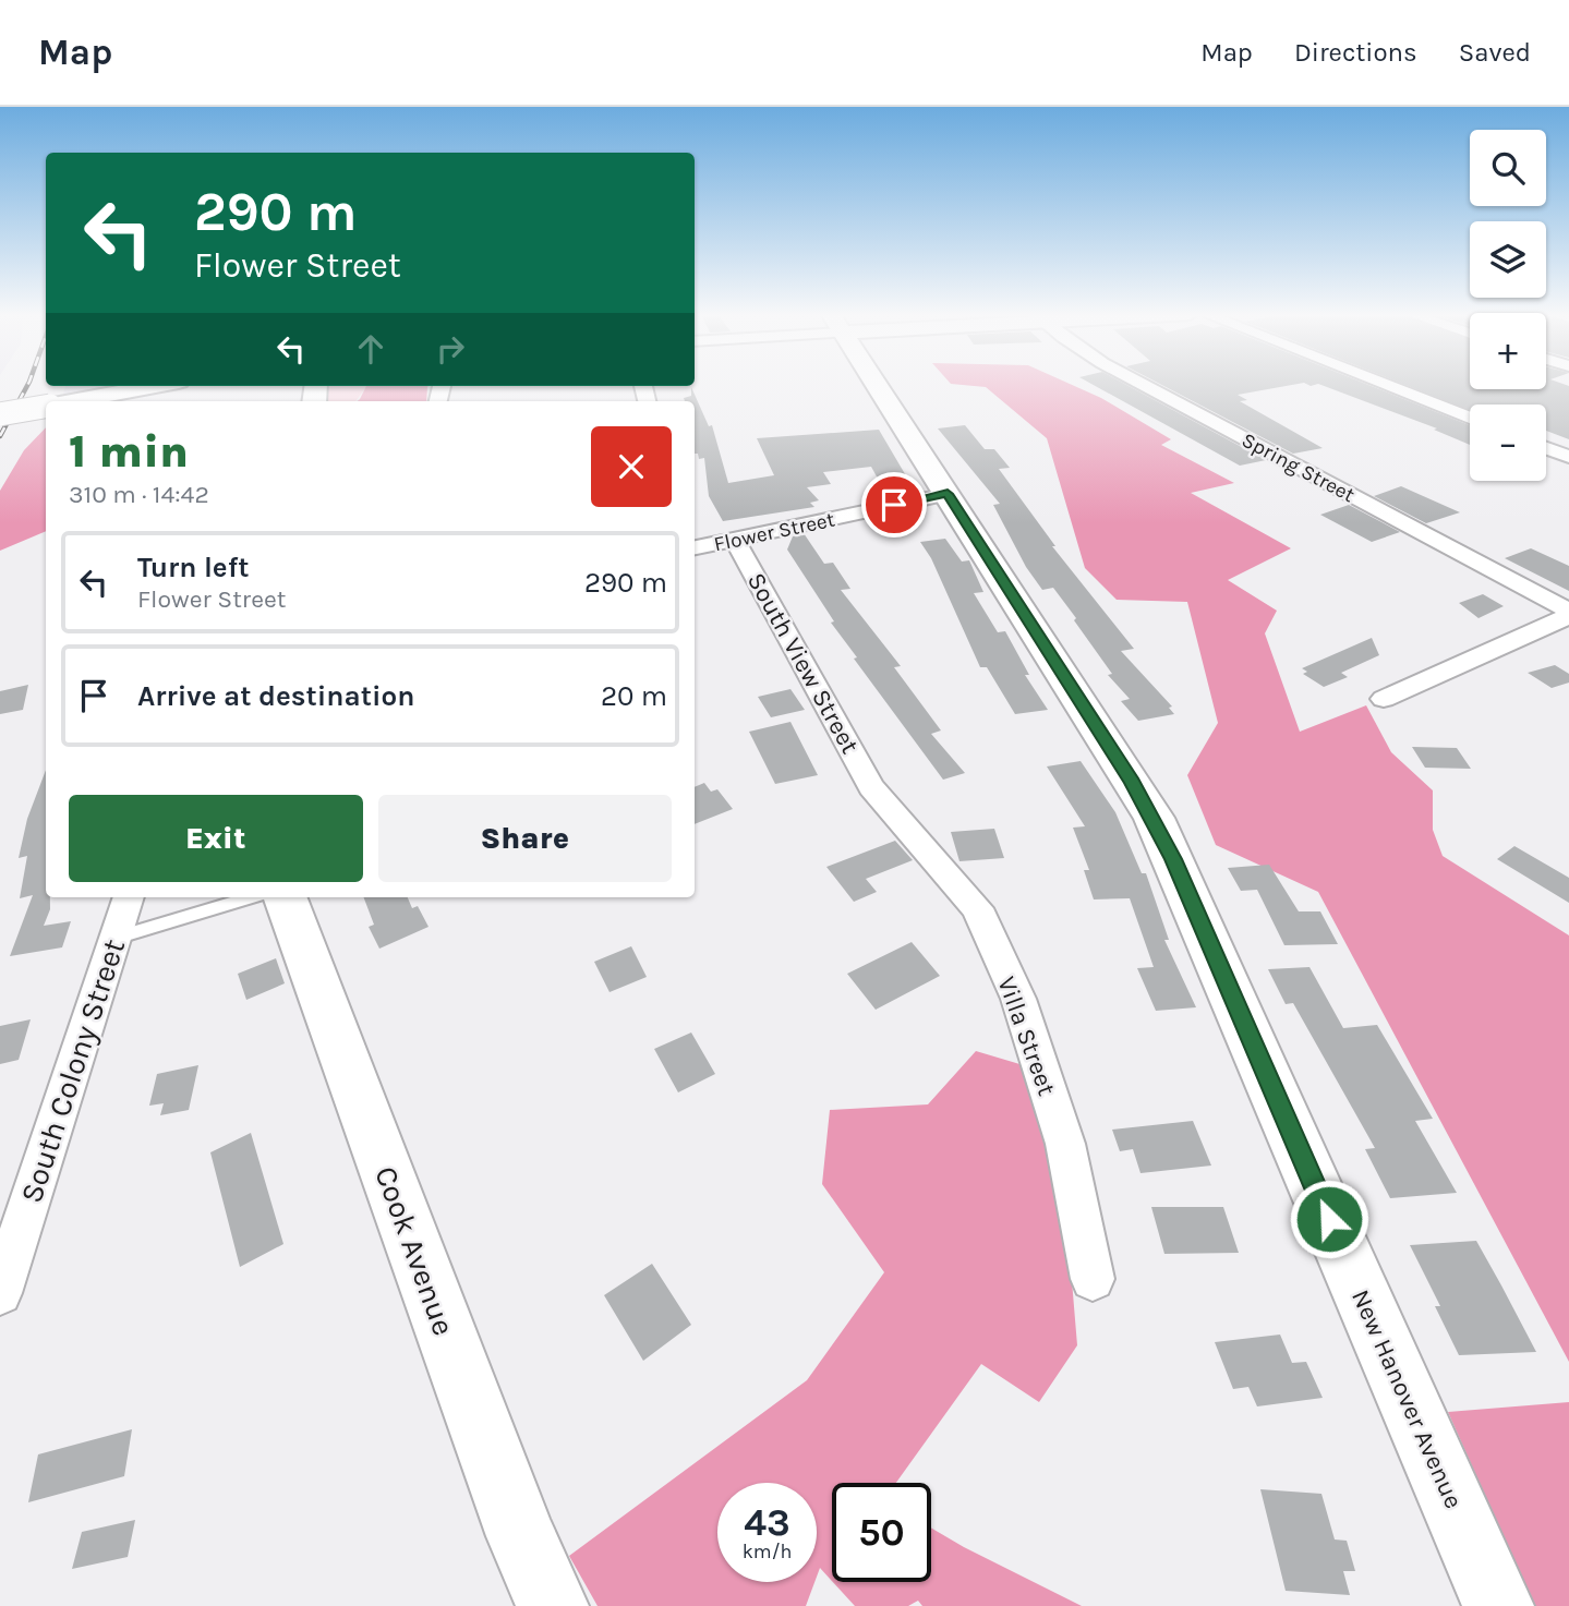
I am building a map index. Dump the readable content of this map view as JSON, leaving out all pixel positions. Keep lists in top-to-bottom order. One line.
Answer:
{"streets":{"main road":["Cook Avenue","New Hanover Avenue"],"street":["Spring Street","Flower Street","South View Street","Villa Street","South Colony Street"]},"crossings":[["Flower Street","South View Street"],["Flower Street","New Hanover Avenue"],["South View Street","Villa Street"]],"page":{"header":"Map","nav":["Map","Directions","Saved"],"map_buttons":["+","−"],"turn":["290 m","Flower Street"],"heading":["1 min","310 m · 14:42"],"list":[{"name":"Turn left","note":"Flower Street","value":"290 m"},{"name":"Arrive at destination","value":"20 m"}],"buttons":["Exit","Share"],"speed":"43 km/h","limit":"50"}}
